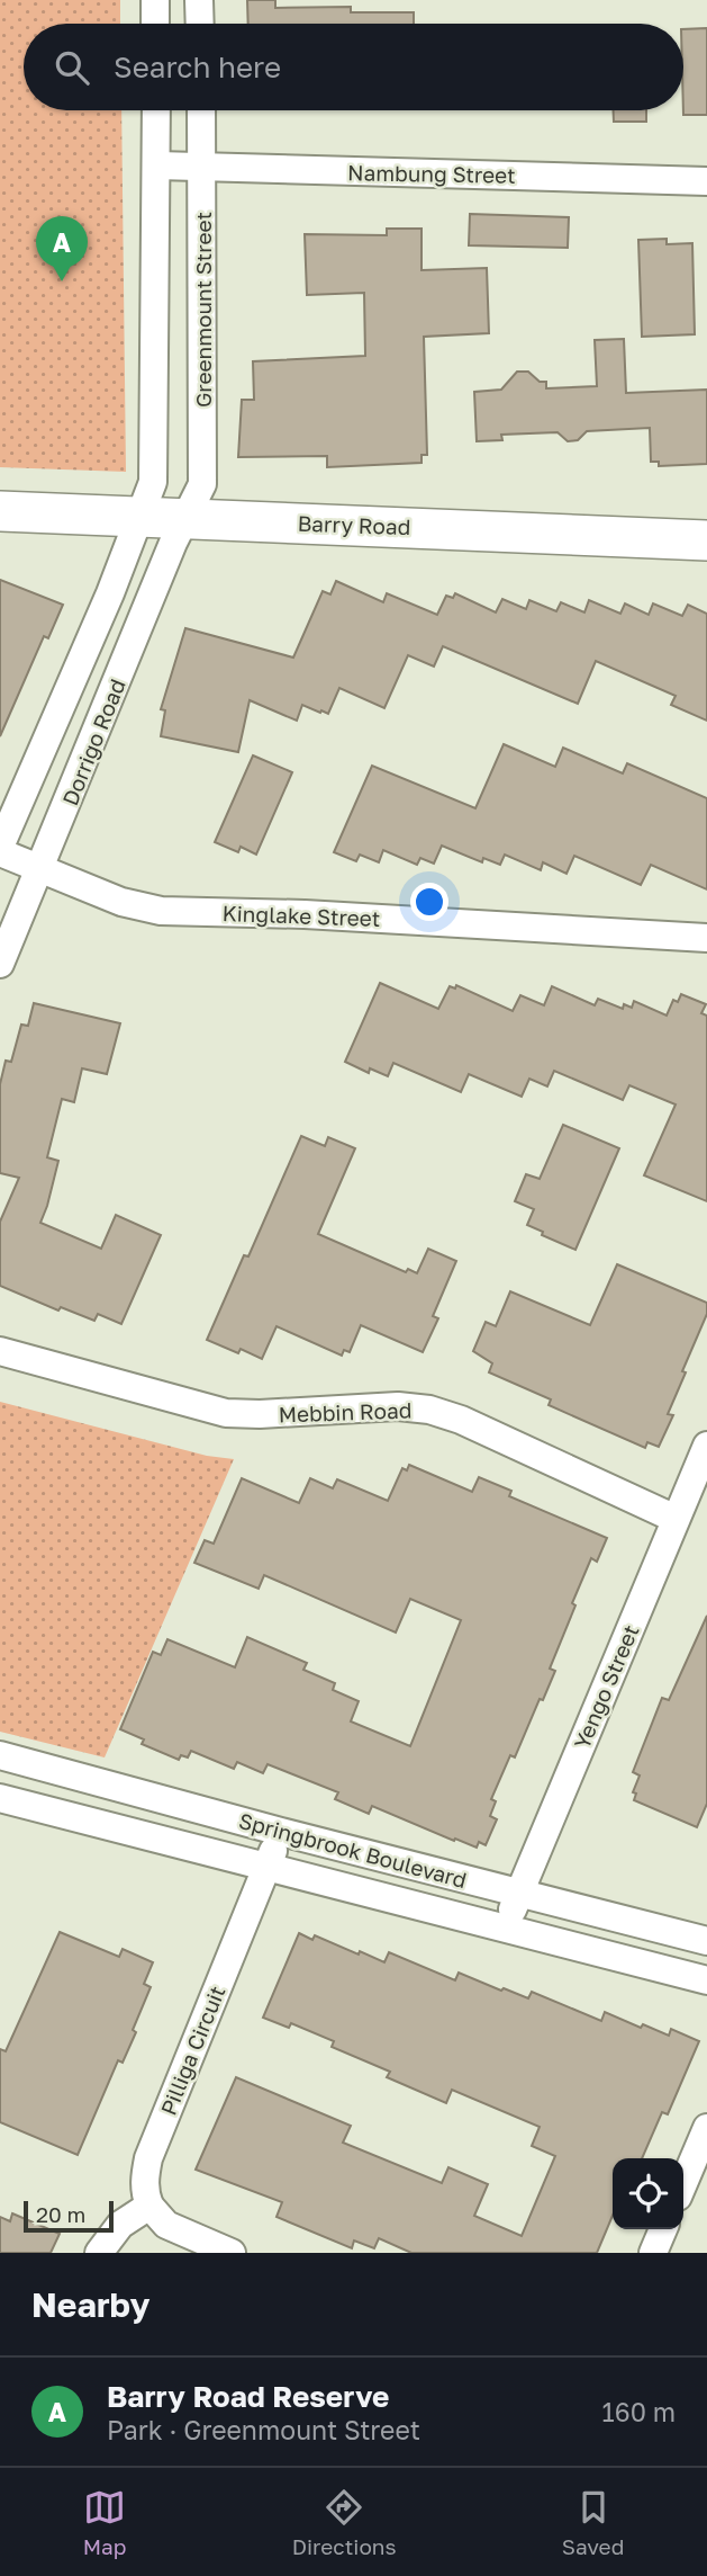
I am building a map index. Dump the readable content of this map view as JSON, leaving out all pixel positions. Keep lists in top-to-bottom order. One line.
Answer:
{"streets":{"street":["Nambung Street","Greenmount Street","Barry Road","Dorrigo Road","Kinglake Street","Mebbin Road","Yengo Street","Springbrook Boulevard","Pilliga Circuit"]},"crossings":[["Nambung Street","Greenmount Street"],["Greenmount Street","Barry Road"],["Greenmount Street","Dorrigo Road"],["Barry Road","Dorrigo Road"],["Dorrigo Road","Kinglake Street"],["Mebbin Road","Yengo Street"],["Yengo Street","Springbrook Boulevard"],["Springbrook Boulevard","Pilliga Circuit"]],"scale_bar":"20 m","page":{"search":"Search here","pins":"A","scale":"20 m","heading":"Nearby","list":[{"mark":"A","name":"Barry Road Reserve","note":"Park · Greenmount Street","value":"160 m"}],"nav":["Map","Directions","Saved"]}}
